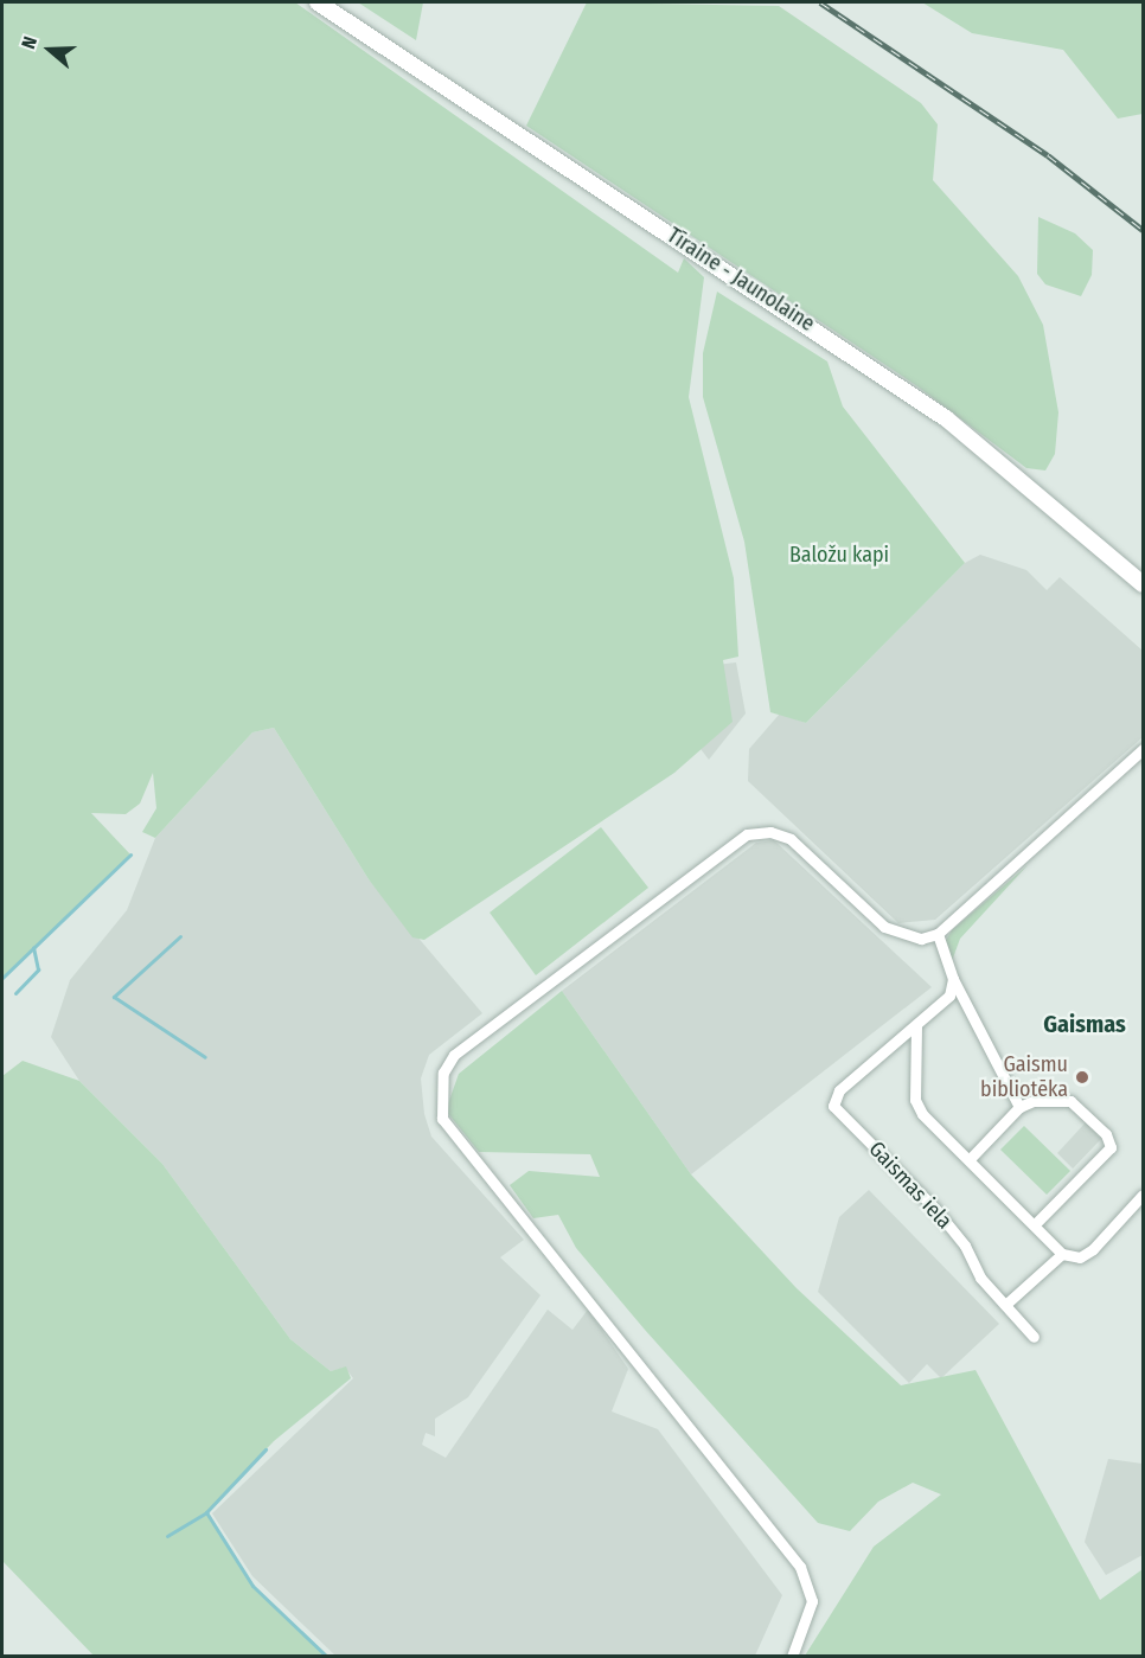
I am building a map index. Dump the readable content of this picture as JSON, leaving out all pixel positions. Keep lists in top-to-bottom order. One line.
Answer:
{"streets":{"main road":["Tīraine - Jaunolaine"],"street":["Gaismas iela"]},"districts":["Gaismas"],"parks":["Baložu kapi"],"places":["Gaismu bibliotēka"],"north":"left"}
